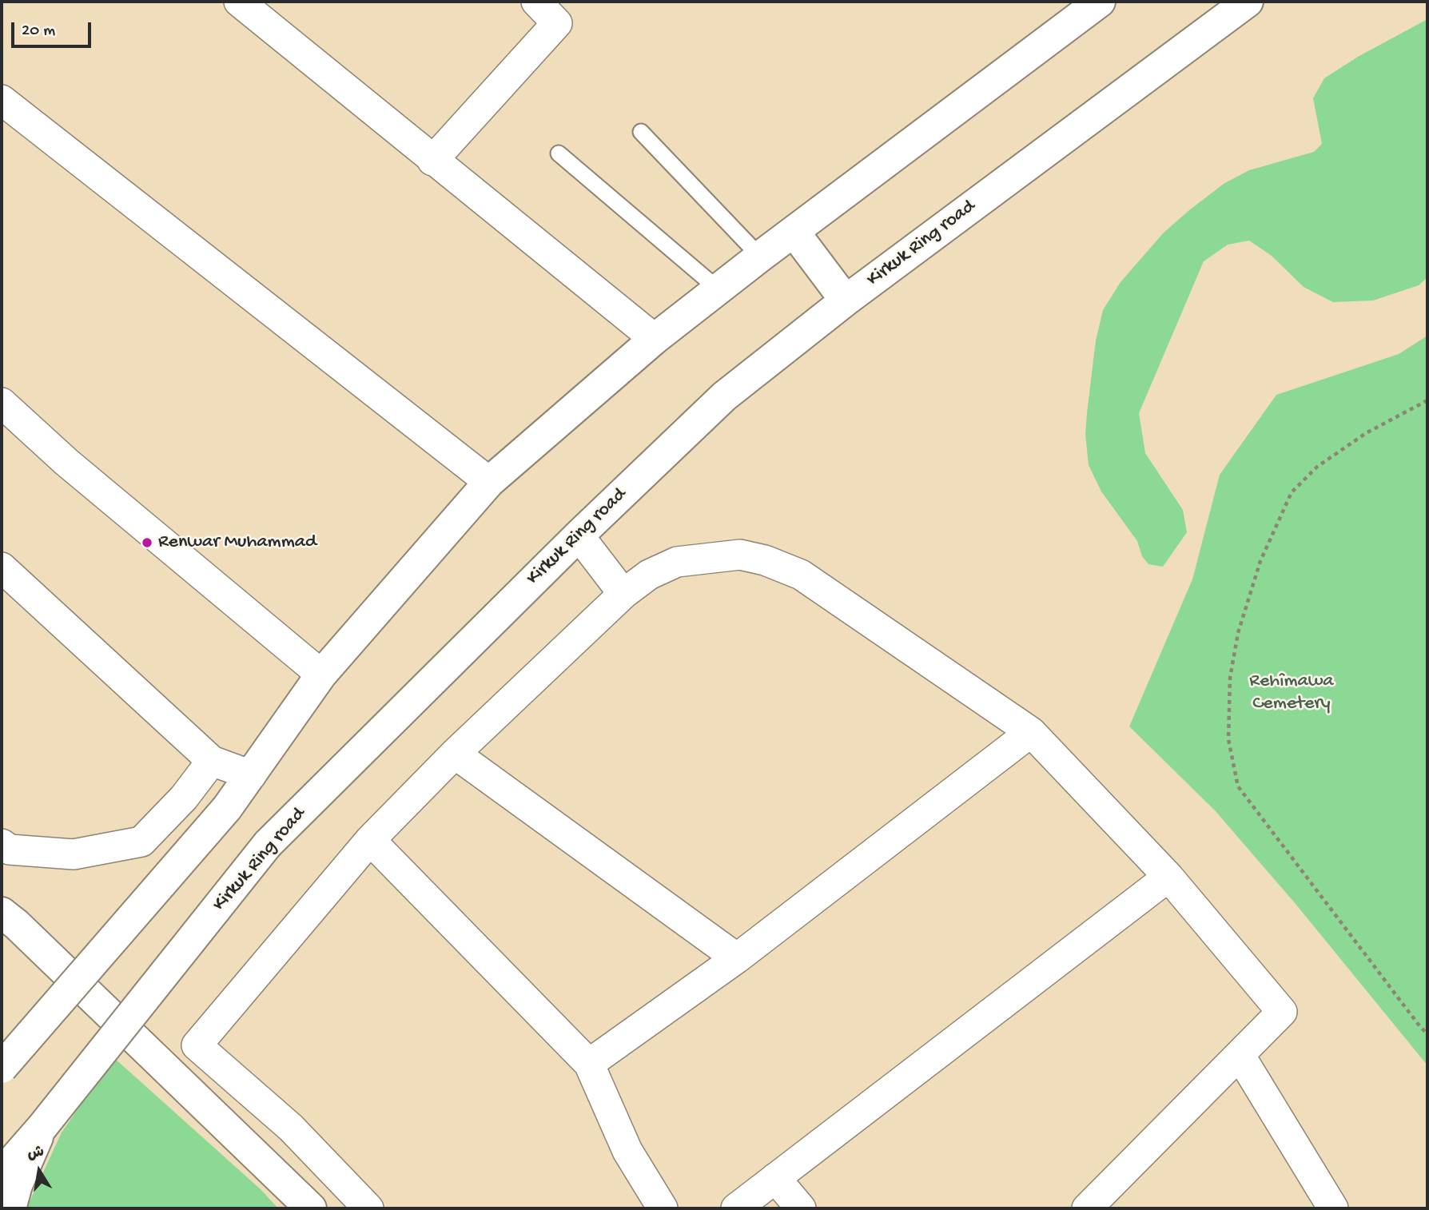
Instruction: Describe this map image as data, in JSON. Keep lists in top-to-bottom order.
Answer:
{
  "streets": {
    "main road": ["Kirkuk Ring road"]
  },
  "parks": ["Rehîmawa Cemetery"],
  "places": ["Renwar Muhammad"],
  "scale_bar": "20 m",
  "north": "top"
}
